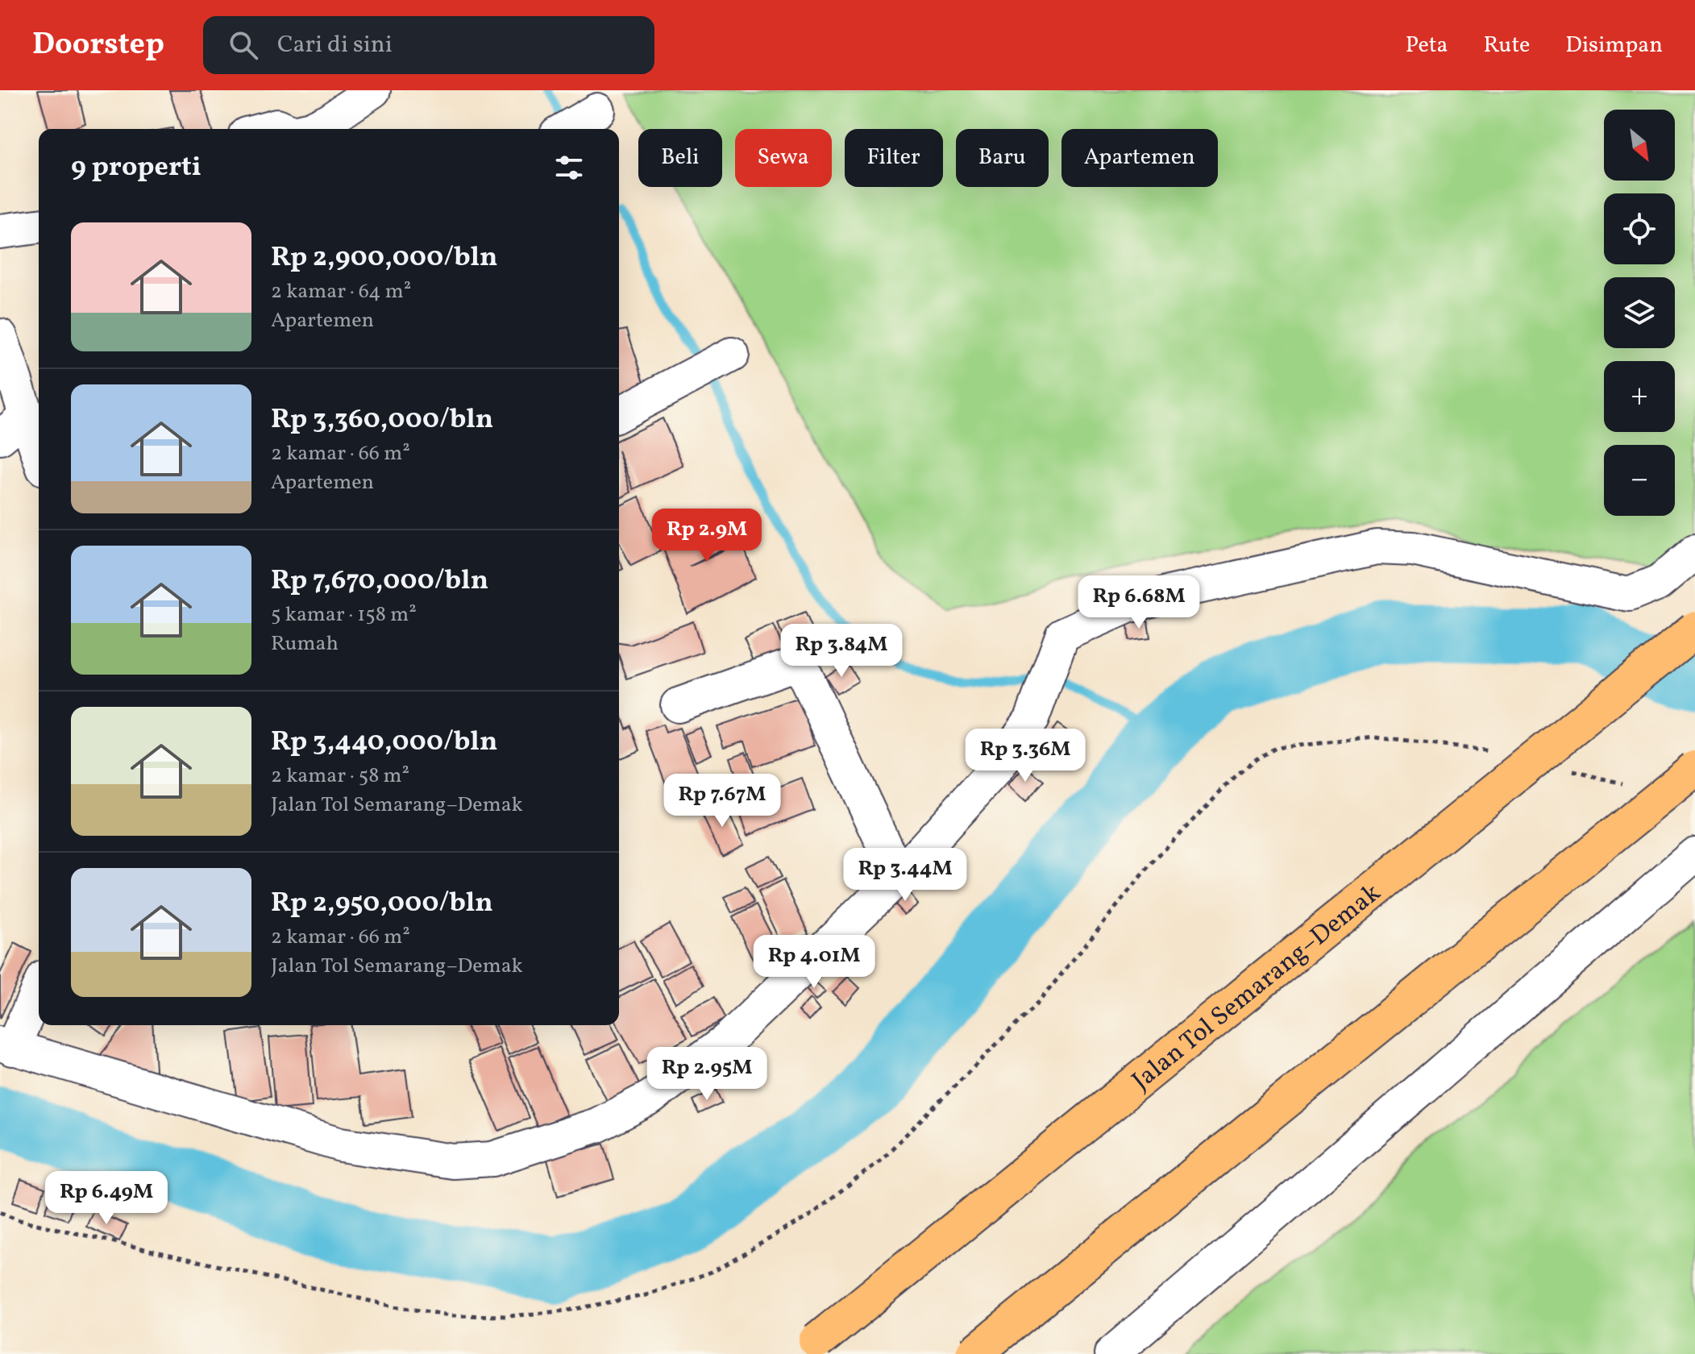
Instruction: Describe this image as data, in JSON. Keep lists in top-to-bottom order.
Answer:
{
  "streets": {
    "highway": ["Jalan Tol Semarang–Demak"]
  },
  "north": "bottom right",
  "page": {
    "header": "Doorstep",
    "search": "Cari di sini",
    "nav": ["Peta", "Rute", "Disimpan"],
    "map_buttons": ["+", "−"],
    "chip": [
      "Beli",
      "Sewa",
      "Filter",
      "Baru",
      "Apartemen"
    ],
    "heading": "9 properti",
    "list": [
      {
        "name": "Rp 2,900,000/bln",
        "note": "2 kamar · 64 m² · Apartemen"
      },
      {
        "name": "Rp 3,360,000/bln",
        "note": "2 kamar · 66 m² · Apartemen"
      },
      {
        "name": "Rp 7,670,000/bln",
        "note": "5 kamar · 158 m² · Rumah"
      },
      {
        "name": "Rp 3,440,000/bln",
        "note": "2 kamar · 58 m² · Jalan Tol Semarang–Demak"
      },
      {
        "name": "Rp 2,950,000/bln",
        "note": "2 kamar · 66 m² · Jalan Tol Semarang–Demak"
      }
    ],
    "price": [
      "Rp 2.9M",
      "Rp 6.68M",
      "Rp 3.84M",
      "Rp 3.36M",
      "Rp 7.67M",
      "Rp 3.44M",
      "Rp 4.01M",
      "Rp 2.95M",
      "Rp 6.49M"
    ]
  }
}
